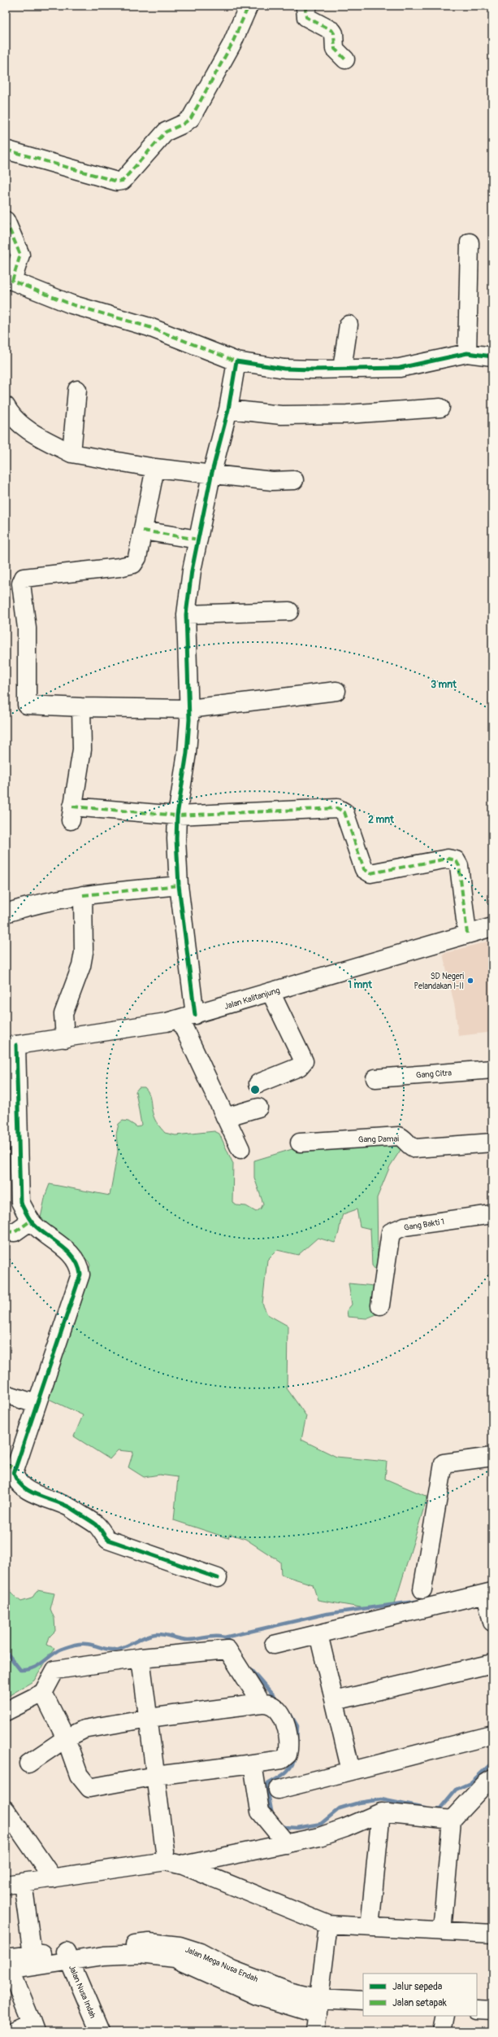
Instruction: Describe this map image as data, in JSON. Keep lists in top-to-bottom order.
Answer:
{
  "streets": {
    "street": [
      "Jalan Kalitanjung",
      "Gang Citra",
      "Gang Damai",
      "Gang Bakti 1",
      "Jalan Mega Nusa Endah",
      "Jalan Nusa Indah"
    ]
  },
  "crossings": [
    ["Jalan Mega Nusa Endah", "Jalan Nusa Indah"]
  ],
  "places": ["SD Negeri Pelandakan I-II"],
  "legend": ["Jalur sepeda", "Jalan setapak"],
  "rings": ["3 mnt", "2 mnt", "1 mnt"]
}
